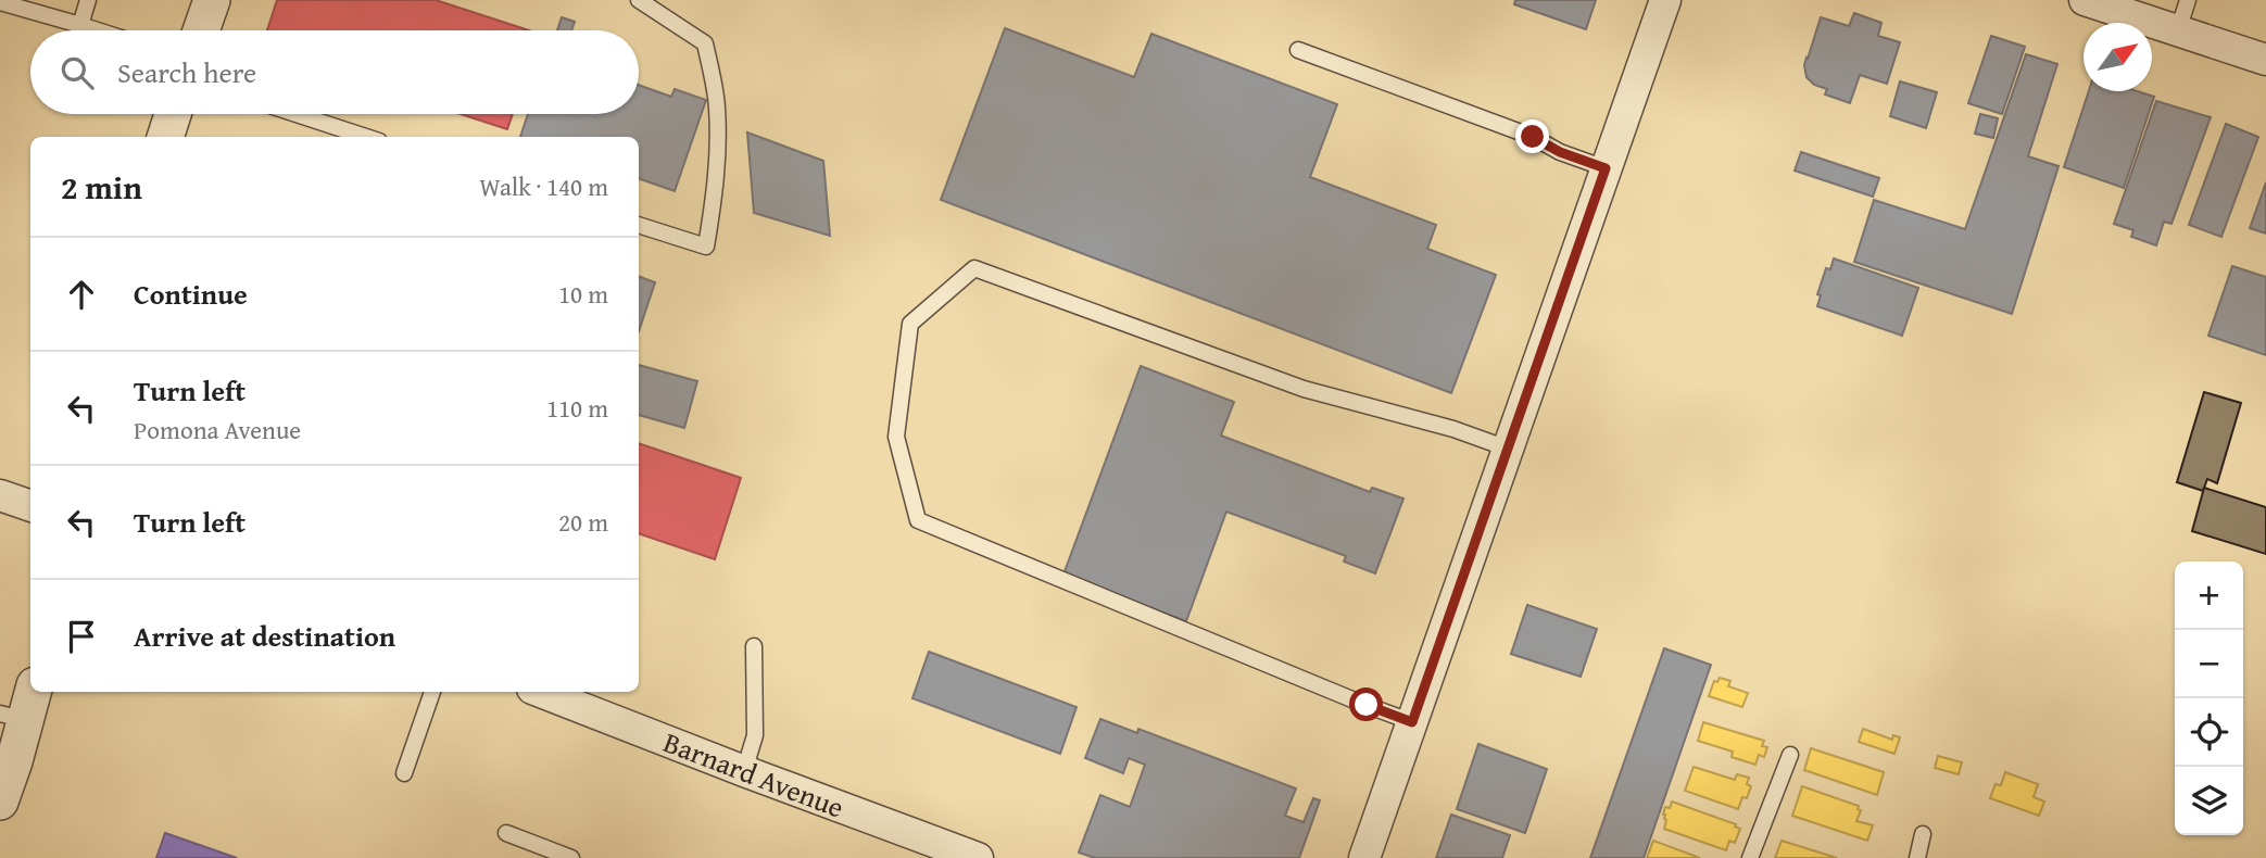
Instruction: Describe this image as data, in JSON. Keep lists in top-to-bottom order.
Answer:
{
  "streets": {
    "street": ["Barnard Avenue"]
  },
  "north": "top right",
  "page": {
    "search": "Search here",
    "heading": ["2 min", "Walk · 140 m"],
    "list": [
      ["Continue", "10 m"],
      ["Turn left", "Pomona Avenue", "110 m"],
      ["Turn left", "20 m"],
      "Arrive at destination"
    ],
    "map_buttons": ["+", "−"]
  }
}
